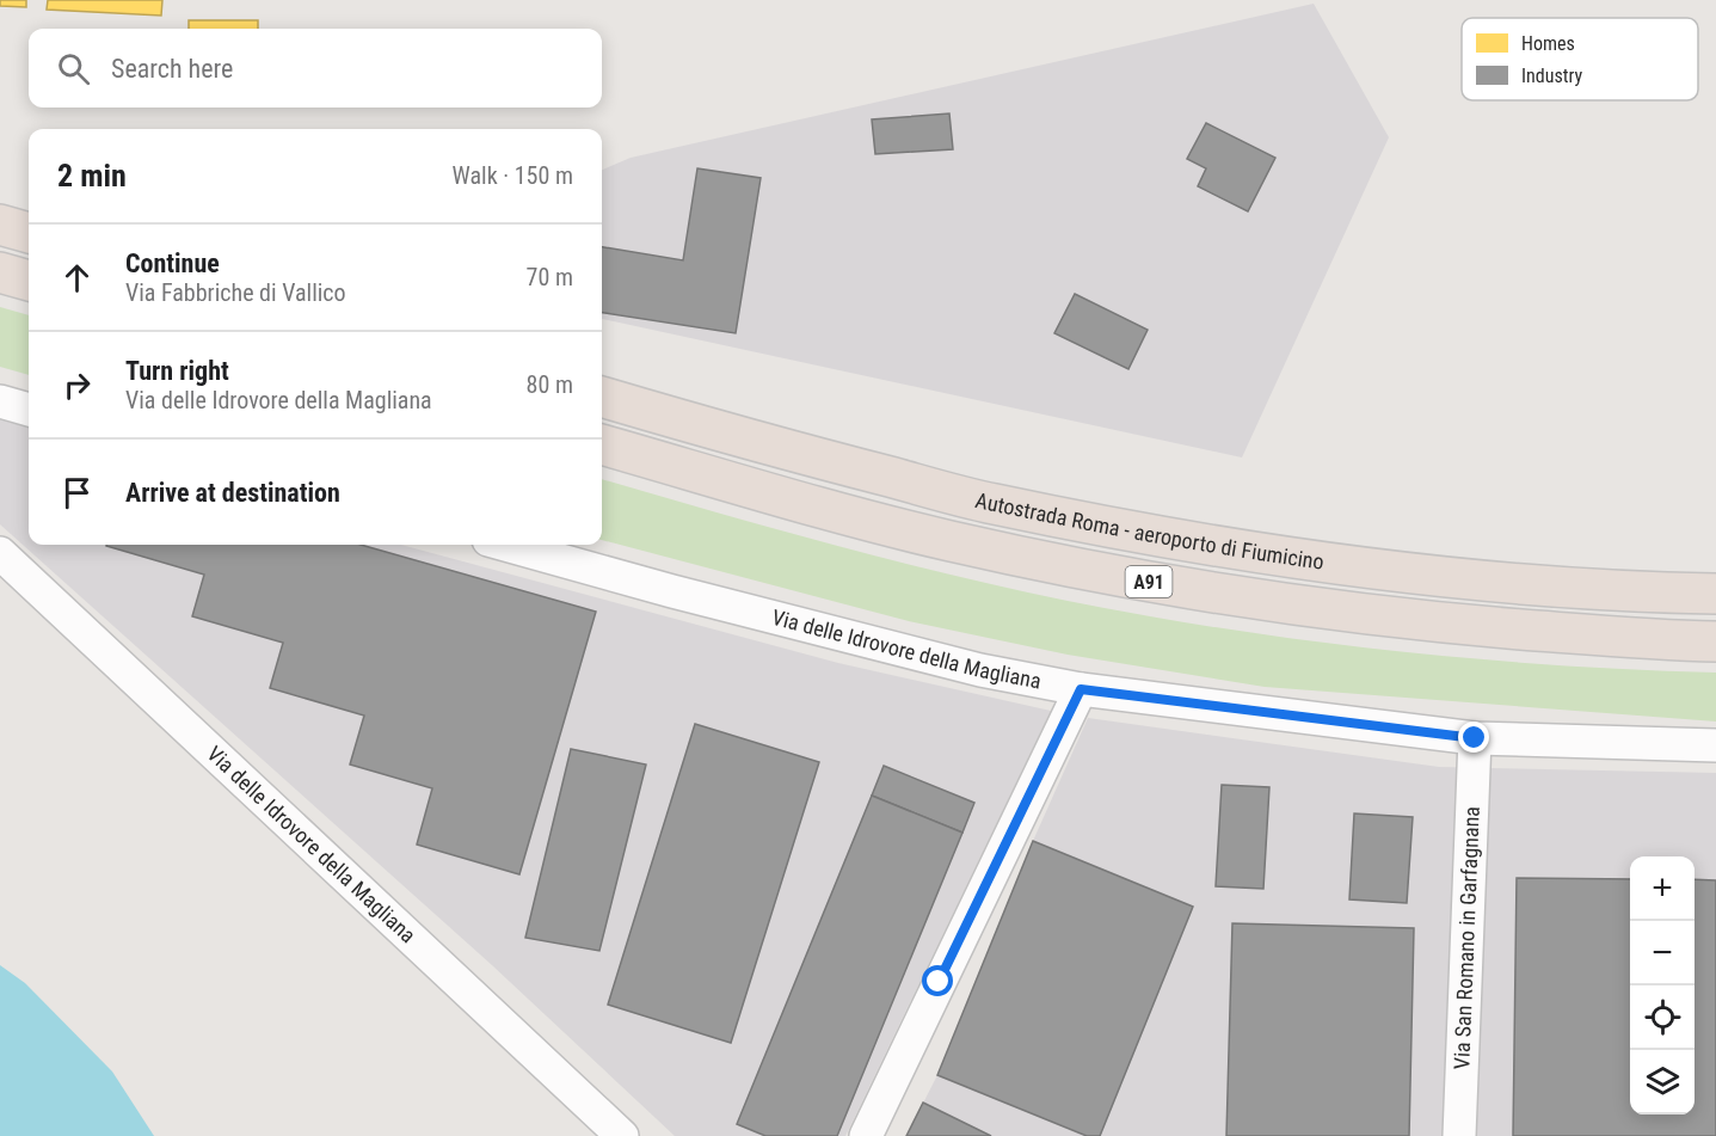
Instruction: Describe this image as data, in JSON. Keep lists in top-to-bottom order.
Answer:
{
  "streets": {
    "highway": ["Autostrada Roma - aeroporto di Fiumicino", "A91"],
    "street": ["Via delle Idrovore della Magliana", "Via San Romano in Garfagnana"]
  },
  "crossings": [
    ["Via delle Idrovore della Magliana", "Via San Romano in Garfagnana"]
  ],
  "legend": ["Homes", "Industry"],
  "page": {
    "search": "Search here",
    "heading": ["2 min", "Walk · 150 m"],
    "list": [
      ["Continue", "Via Fabbriche di Vallico", "70 m"],
      ["Turn right", "Via delle Idrovore della Magliana", "80 m"],
      "Arrive at destination"
    ],
    "map_buttons": ["+", "−"]
  }
}
